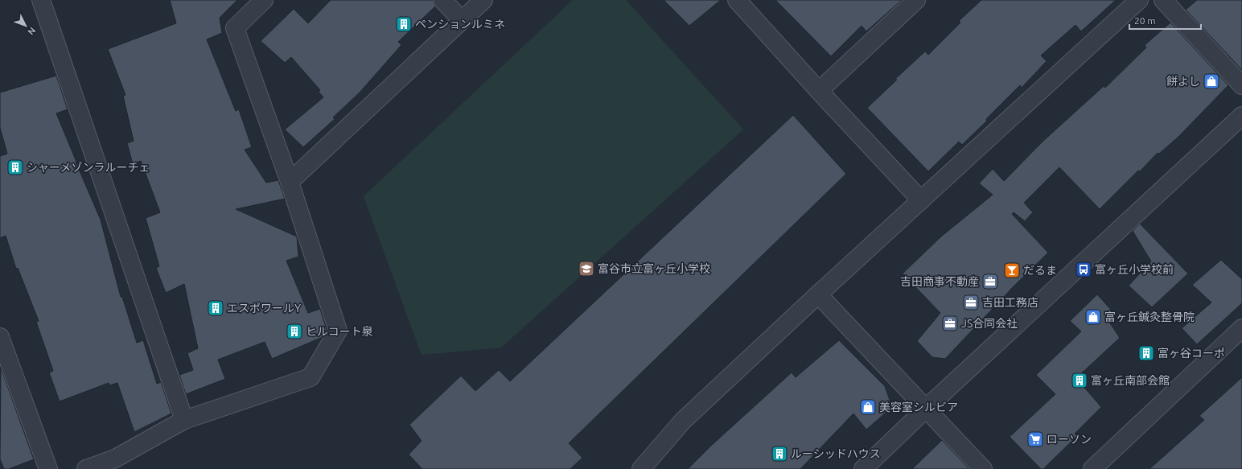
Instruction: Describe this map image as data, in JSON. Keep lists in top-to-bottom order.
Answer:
{
  "places": {
    "building": [
      "ペンションルミネ",
      "シャーメゾンラルーチェ",
      "エスポワールY",
      "ヒルコート泉",
      "富ヶ谷コーポ",
      "富ヶ丘南部会館",
      "ルーシッドハウス"
    ],
    "shop": ["餅よし", "富ヶ丘鍼灸整骨院", "美容室シルビア"],
    "school or university": ["富谷市立富ヶ丘小学校"],
    "bus stop": ["富ヶ丘小学校前"],
    "bar": ["だるま"],
    "office": ["吉田商事不動産", "吉田工務店", "JS合同会社"],
    "supermarket": ["ローソン"]
  },
  "scale_bar": "20 m",
  "north": "bottom right"
}
